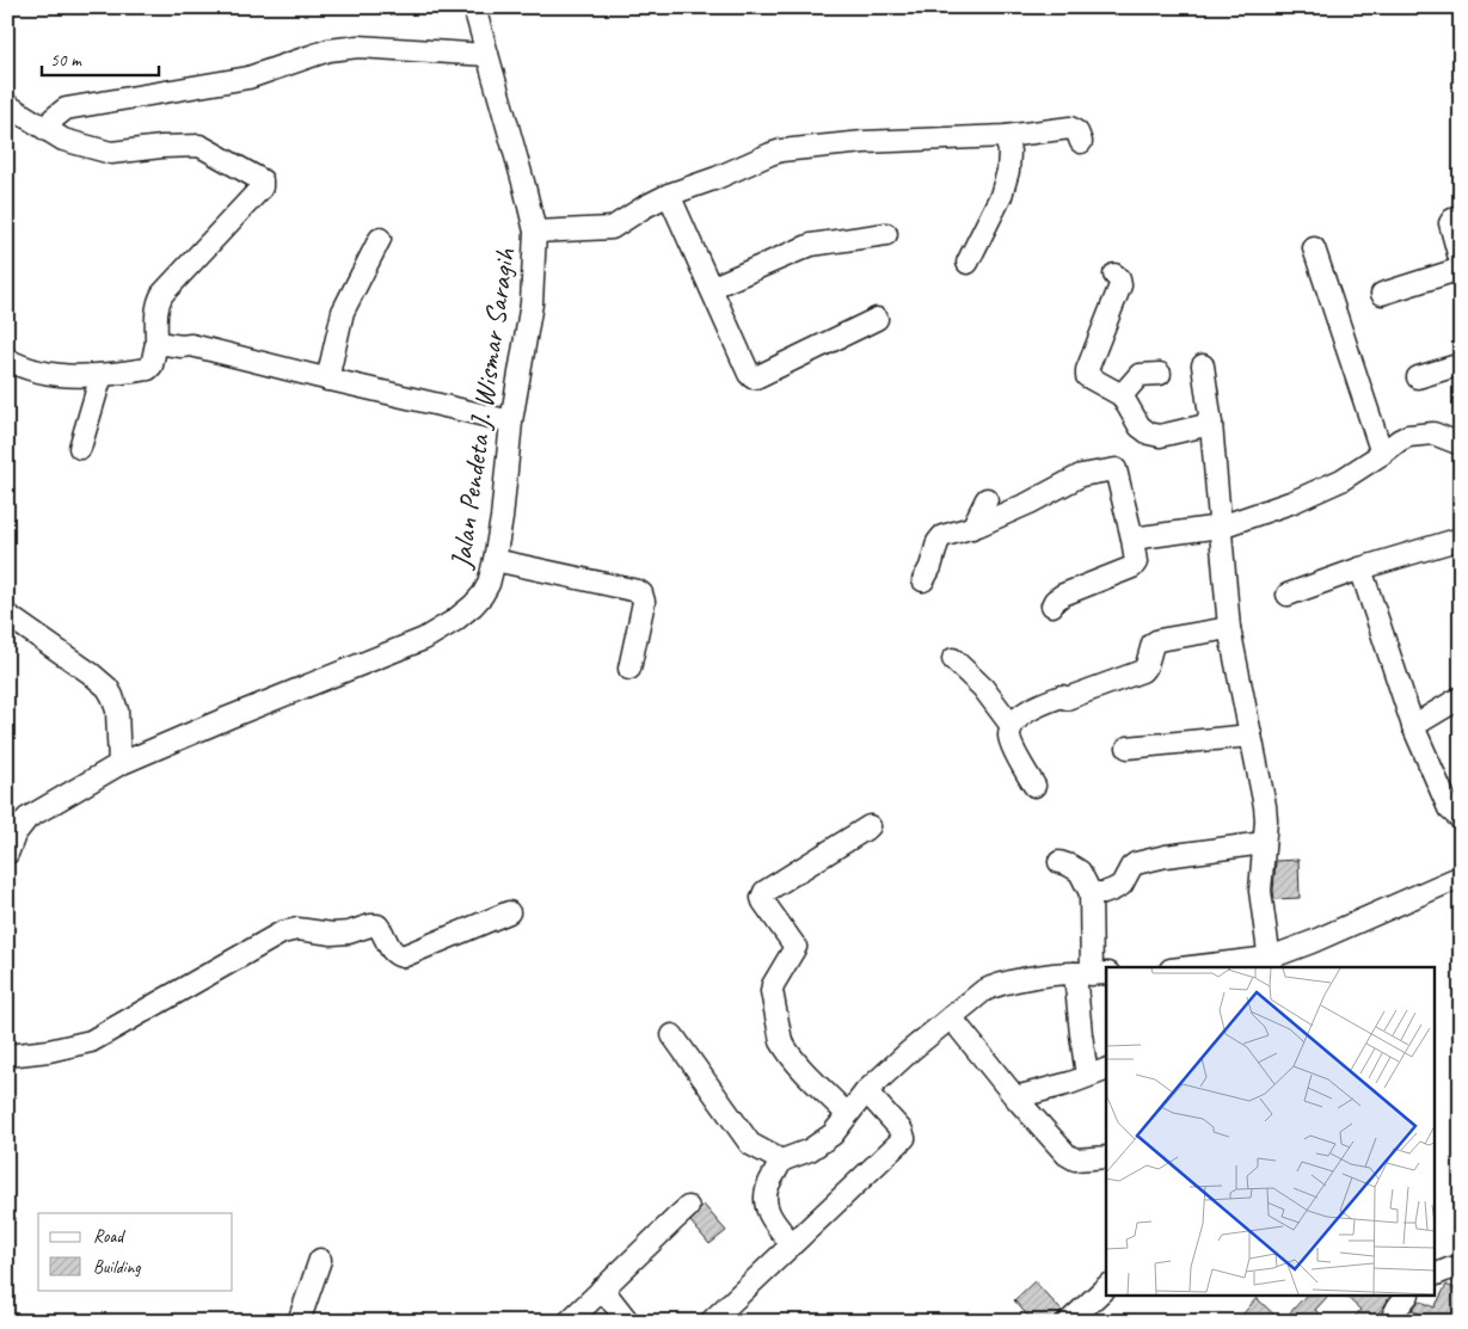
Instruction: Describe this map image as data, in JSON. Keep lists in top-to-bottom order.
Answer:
{
  "streets": {
    "street": ["Jalan Pendeta J. Wismar Saragih"]
  },
  "legend": ["Road", "Building"],
  "scale_bar": "50 m"
}
